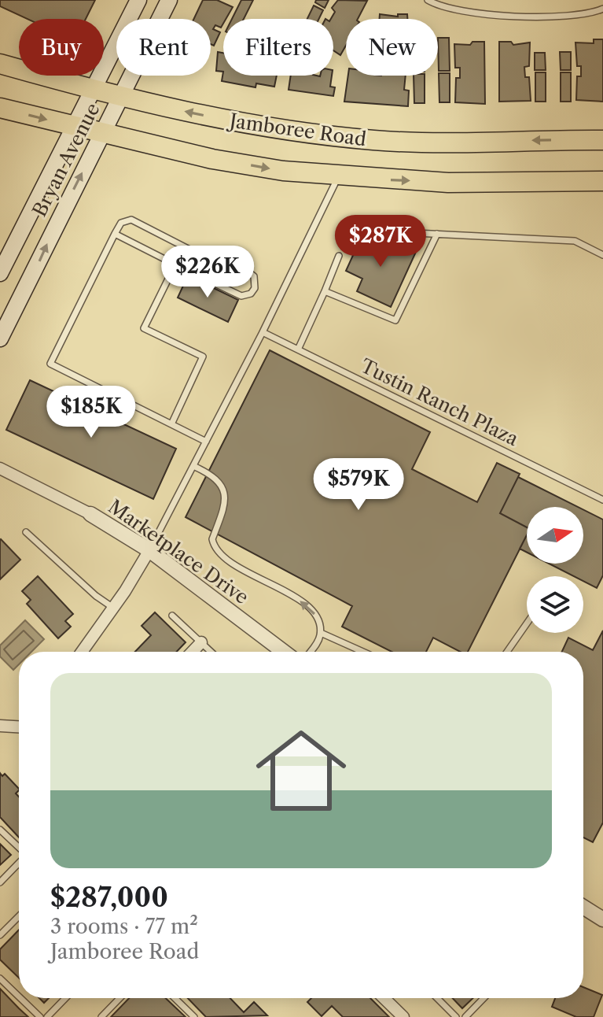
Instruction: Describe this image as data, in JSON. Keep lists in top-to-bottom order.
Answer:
{
  "streets": {
    "main road": ["Jamboree Road", "Bryan Avenue"],
    "street": ["Marketplace Drive"],
    "lane": ["Tustin Ranch Plaza"]
  },
  "crossings": [
    ["Jamboree Road", "Bryan Avenue"]
  ],
  "north": "right",
  "page": {
    "chip": [
      "Buy",
      "Rent",
      "Filters",
      "New"
    ],
    "price": [
      "$287K",
      "$226K",
      "$185K",
      "$579K"
    ],
    "list": [
      {
        "name": "$287,000",
        "note": "3 rooms · 77 m² · Jamboree Road"
      }
    ]
  }
}
